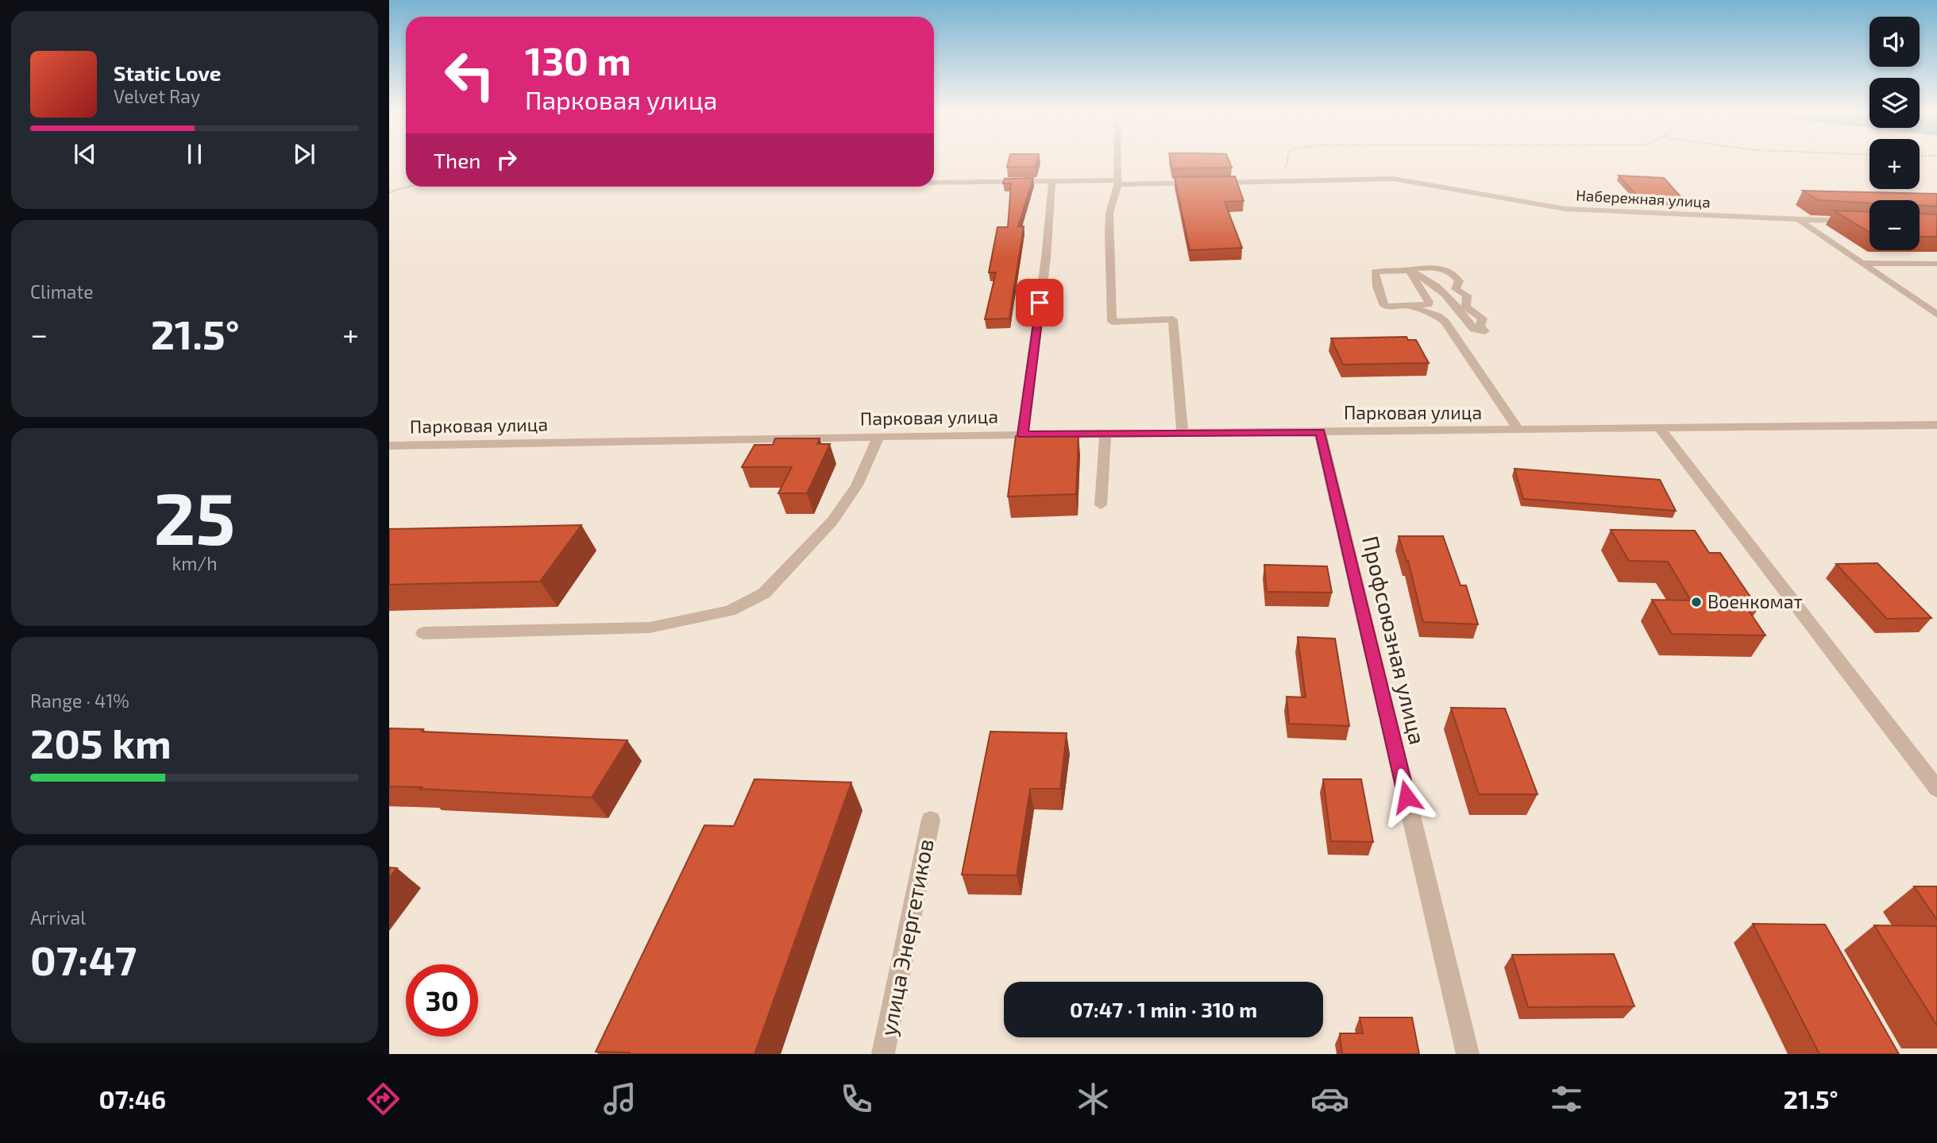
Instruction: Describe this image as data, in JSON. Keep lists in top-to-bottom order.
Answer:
{
  "streets": {
    "street": [
      "Набережная улица",
      "Парковая улица",
      "Профсоюзная улица",
      "улица Энергетиков"
    ]
  },
  "crossings": [
    ["Парковая улица", "Профсоюзная улица"]
  ],
  "places": ["Военкомат"],
  "page": {
    "map_buttons": ["+", "−"],
    "turn": ["130 m", "Парковая улица"],
    "song": ["Static Love", "Velvet Ray"],
    "then": "Then",
    "tile": [
      "Climate",
      ["25", "km/h"],
      ["Range · 41%", "205 km"],
      ["Arrival", "07:47"]
    ],
    "heat": ["−", "21.5°", "+"],
    "limit": "30",
    "trip": "07:47 · 1 min · 310 m",
    "tabs": ["07:46", "21.5°"]
  }
}
